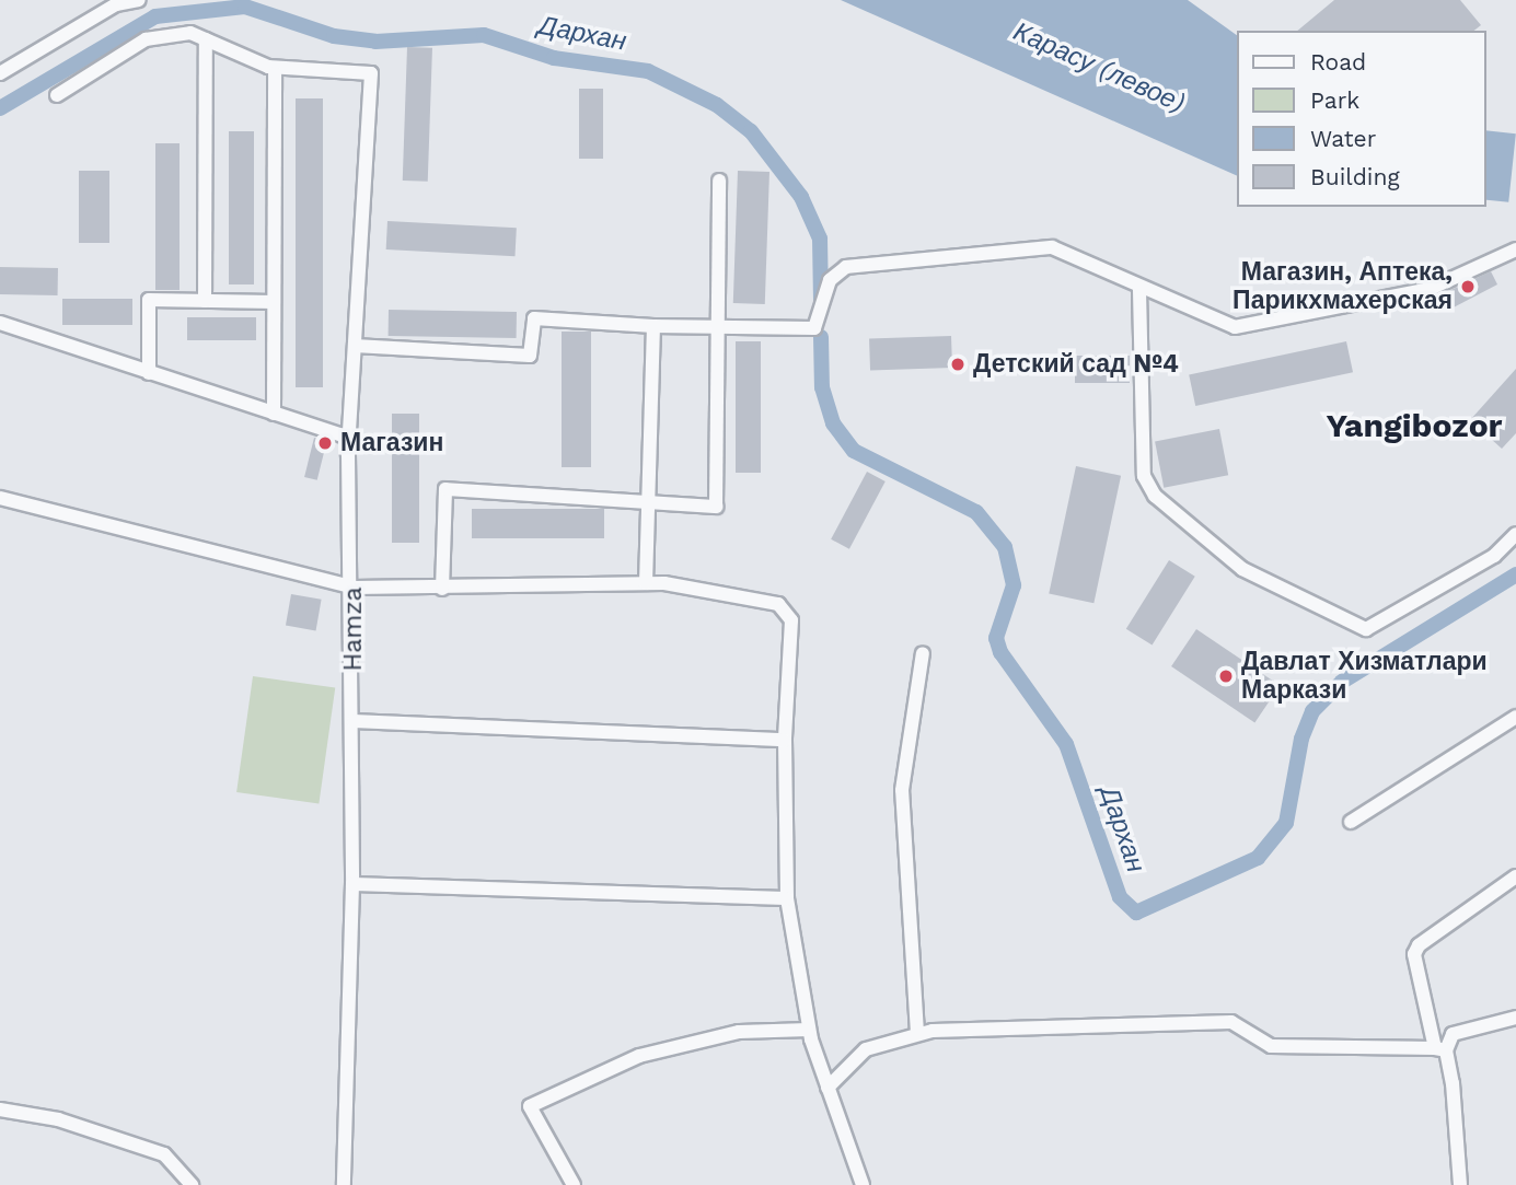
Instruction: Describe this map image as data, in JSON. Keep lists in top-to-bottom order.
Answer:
{
  "streets": {
    "street": ["Hamza"]
  },
  "districts": ["Yangibozor"],
  "water": ["Дархан", "Карасу (левое)"],
  "places": [
    "Магазин, Аптека, Парикхмахерская",
    "Детский сад №4",
    "Магазин",
    "Давлат Хизматлари Маркази"
  ],
  "legend": [
    "Road",
    "Park",
    "Water",
    "Building"
  ]
}
